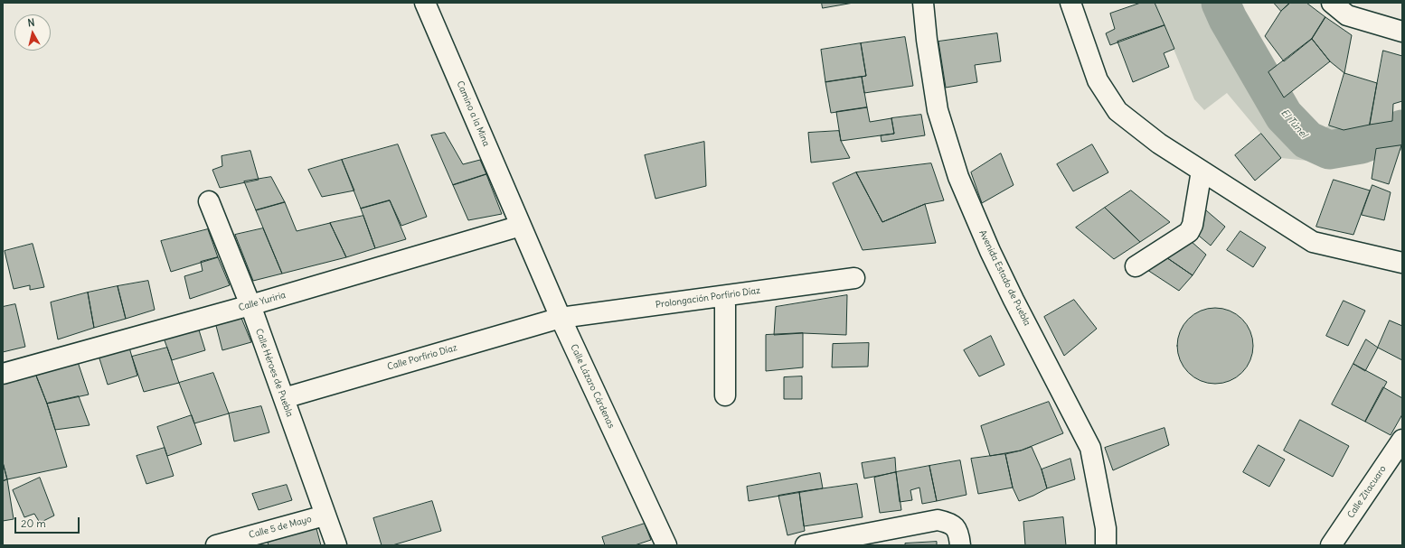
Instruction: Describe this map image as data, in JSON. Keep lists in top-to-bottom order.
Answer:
{
  "streets": {
    "street": [
      "Camino a la Mina",
      "Avenida Estado de Puebla",
      "Prolongación Porfirio Díaz",
      "Calle Yuriria",
      "Calle Porfirio Díaz",
      "Calle Héroes de Puebla",
      "Calle Lázaro Cárdenas",
      "Calle Zitacuaro",
      "Calle 5 de Mayo"
    ]
  },
  "crossings": [
    ["Camino a la Mina", "Calle Yuriria"],
    ["Camino a la Mina", "Calle Lázaro Cárdenas"],
    ["Prolongación Porfirio Díaz", "Calle Porfirio Díaz"],
    ["Prolongación Porfirio Díaz", "Calle Lázaro Cárdenas"],
    ["Calle Yuriria", "Calle Héroes de Puebla"],
    ["Calle Yuriria", "Calle Lázaro Cárdenas"],
    ["Calle Porfirio Díaz", "Calle Héroes de Puebla"],
    ["Calle Porfirio Díaz", "Calle Lázaro Cárdenas"],
    ["Calle Héroes de Puebla", "Calle 5 de Mayo"]
  ],
  "water": ["El Túnel"],
  "scale_bar": "20 m",
  "north": "top"
}
